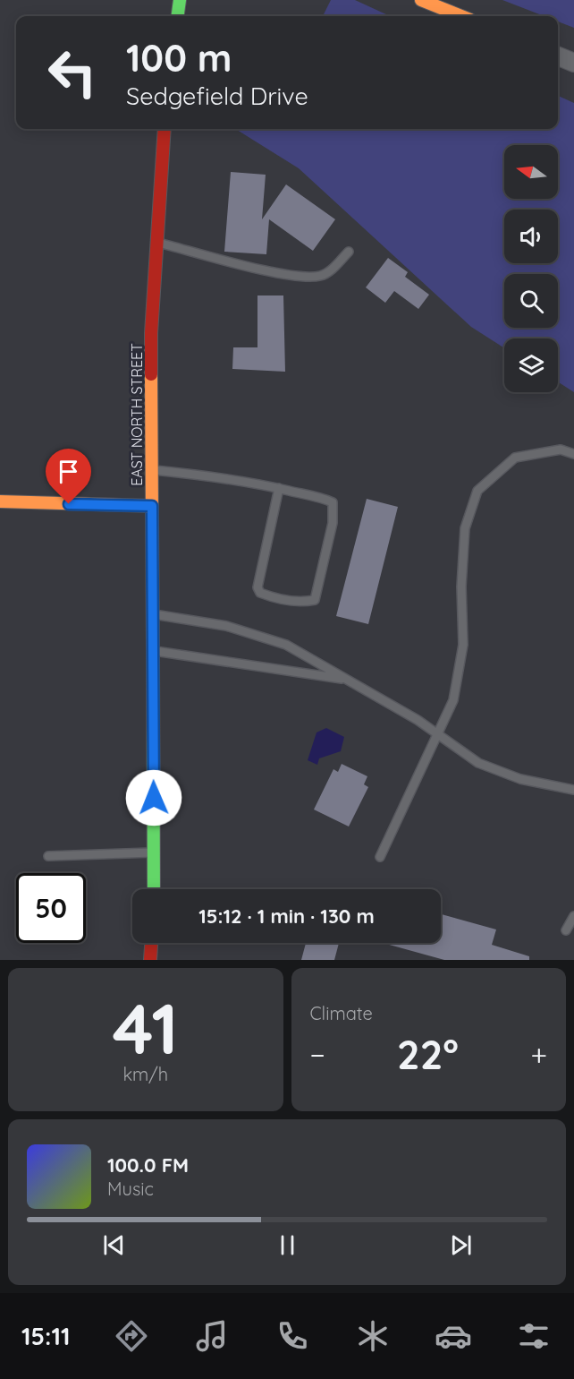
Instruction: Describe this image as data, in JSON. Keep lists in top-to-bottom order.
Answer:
{
  "streets": {
    "main road": ["EAST NORTH STREET"]
  },
  "north": "left",
  "page": {
    "turn": ["100 m", "Sedgefield Drive"],
    "limit": "50",
    "trip": "15:12 · 1 min · 130 m",
    "tile": [
      ["41", "km/h"],
      "Climate"
    ],
    "heat": ["−", "22°", "+"],
    "song": ["100.0 FM", "Music"],
    "tabs": "15:11"
  }
}
